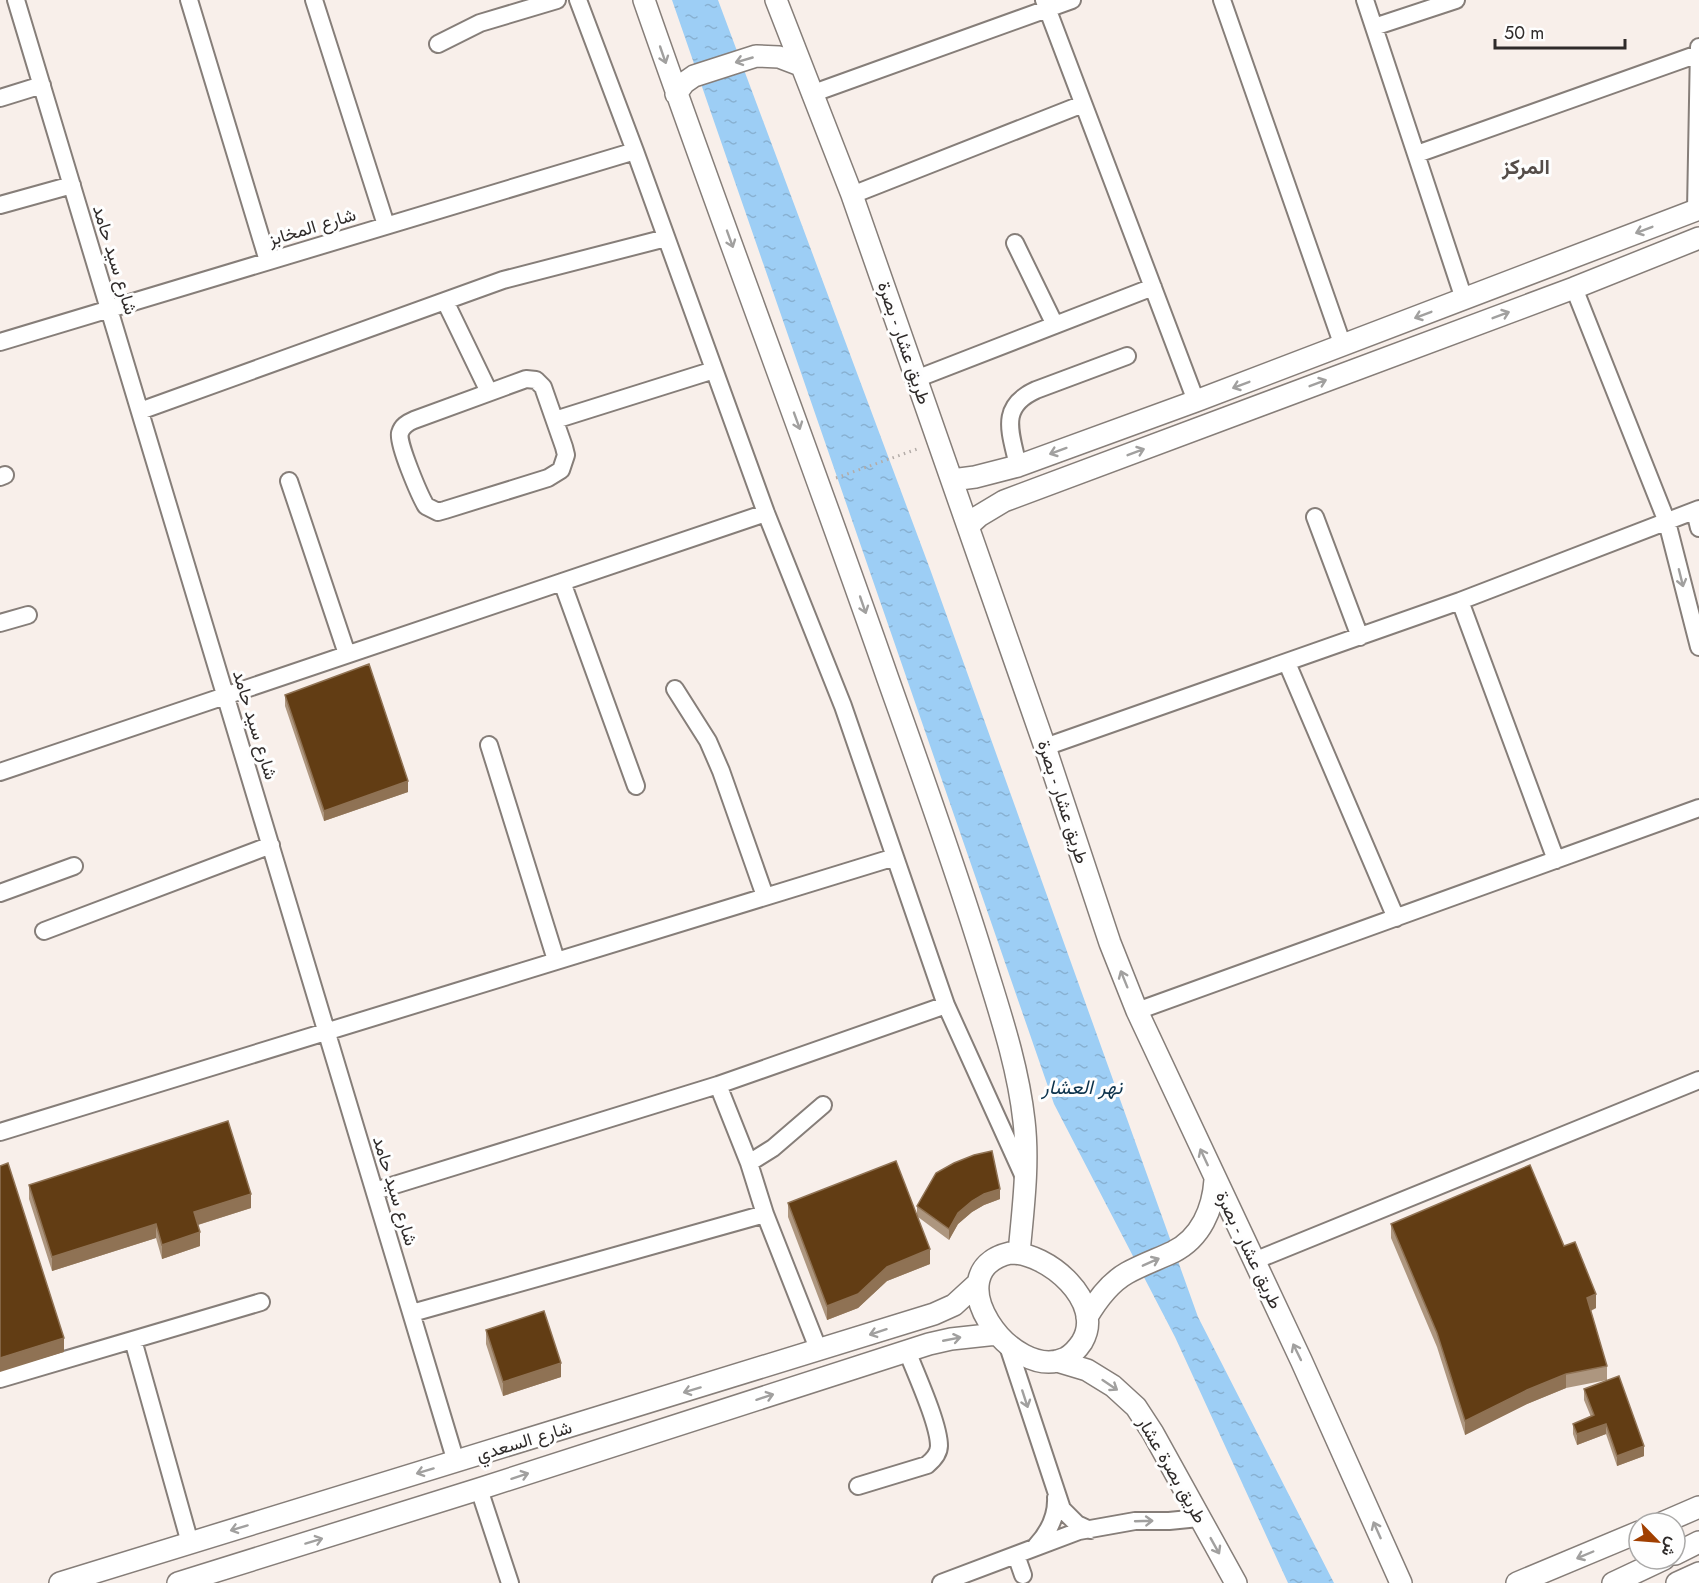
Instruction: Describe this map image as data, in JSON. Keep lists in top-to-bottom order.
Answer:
{
  "streets": {
    "main road": ["طريق عشار - بصرة", "شارع السعدي", "طريق بصرة عشار"],
    "street": ["شارع المخابز", "شارع سيد حامد"]
  },
  "crossings": [
    ["شارع المخابز", "شارع سيد حامد"],
    ["شارع سيد حامد", "شارع السعدي"],
    ["شارع السعدي", "طريق بصرة عشار"]
  ],
  "one_way": ["طريق بصرة عشار"],
  "districts": ["المركز"],
  "water": ["نهر العشار"],
  "scale_bar": "50 m",
  "north": "bottom right"
}
